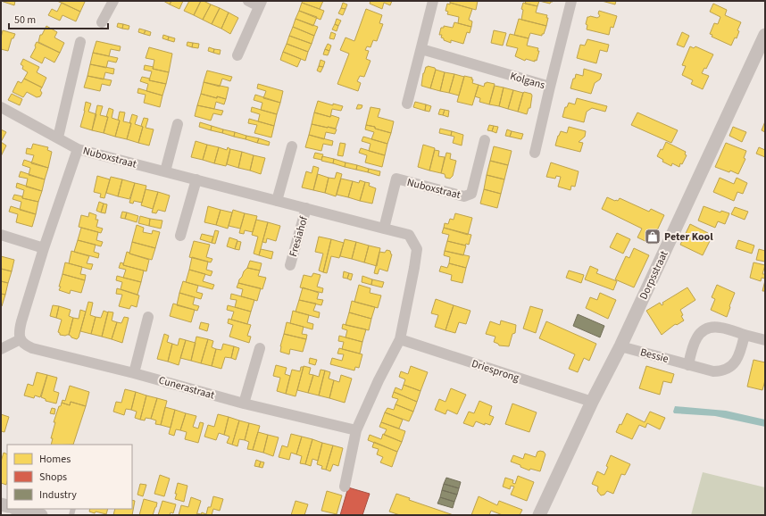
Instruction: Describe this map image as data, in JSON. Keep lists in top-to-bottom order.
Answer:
{
  "streets": {
    "street": [
      "Kolgans",
      "Nuboxstraat",
      "Fresiahof",
      "Dorpsstraat",
      "Bessie",
      "Driesprong",
      "Cunerastraat"
    ]
  },
  "crossings": [
    ["Nuboxstraat", "Fresiahof"],
    ["Dorpsstraat", "Bessie"],
    ["Dorpsstraat", "Driesprong"]
  ],
  "places": {
    "shop": ["Peter Kool"]
  },
  "legend": ["Homes", "Shops", "Industry"],
  "scale_bar": "50 m"
}
